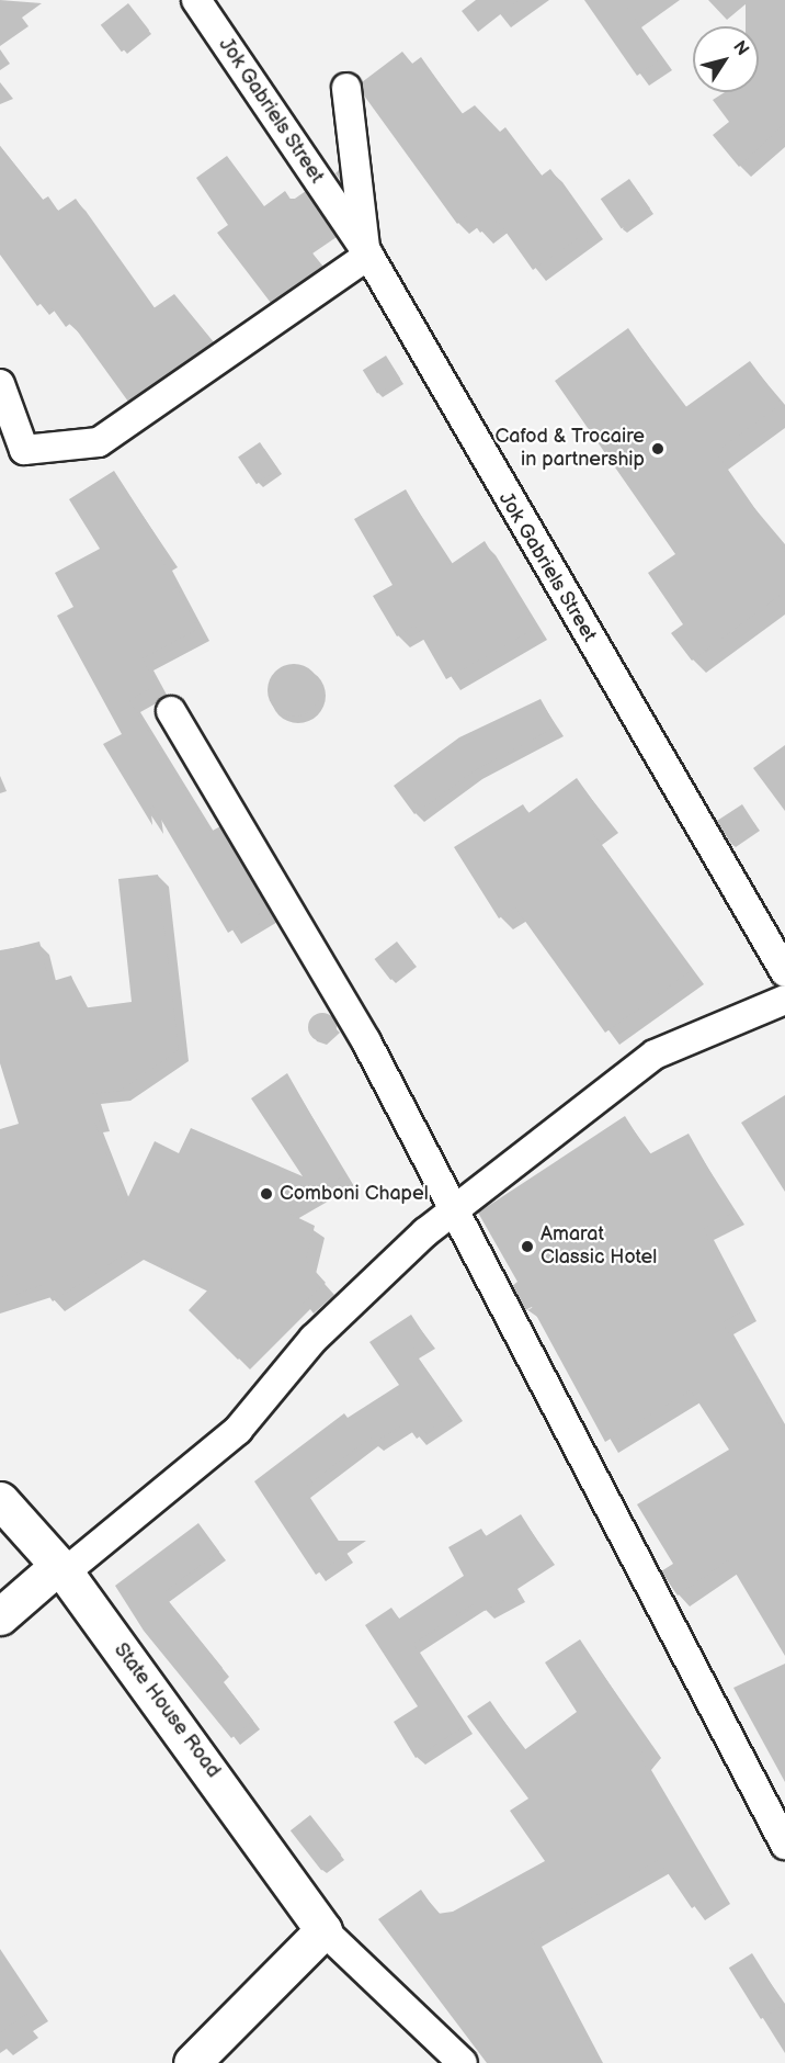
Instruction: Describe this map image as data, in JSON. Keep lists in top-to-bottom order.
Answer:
{
  "streets": {
    "main road": ["State House Road"],
    "street": ["Jok Gabriels Street"]
  },
  "places": ["Cafod & Trocaire in partnership", "Comboni Chapel", "Amarat Classic Hotel"],
  "north": "top right"
}
